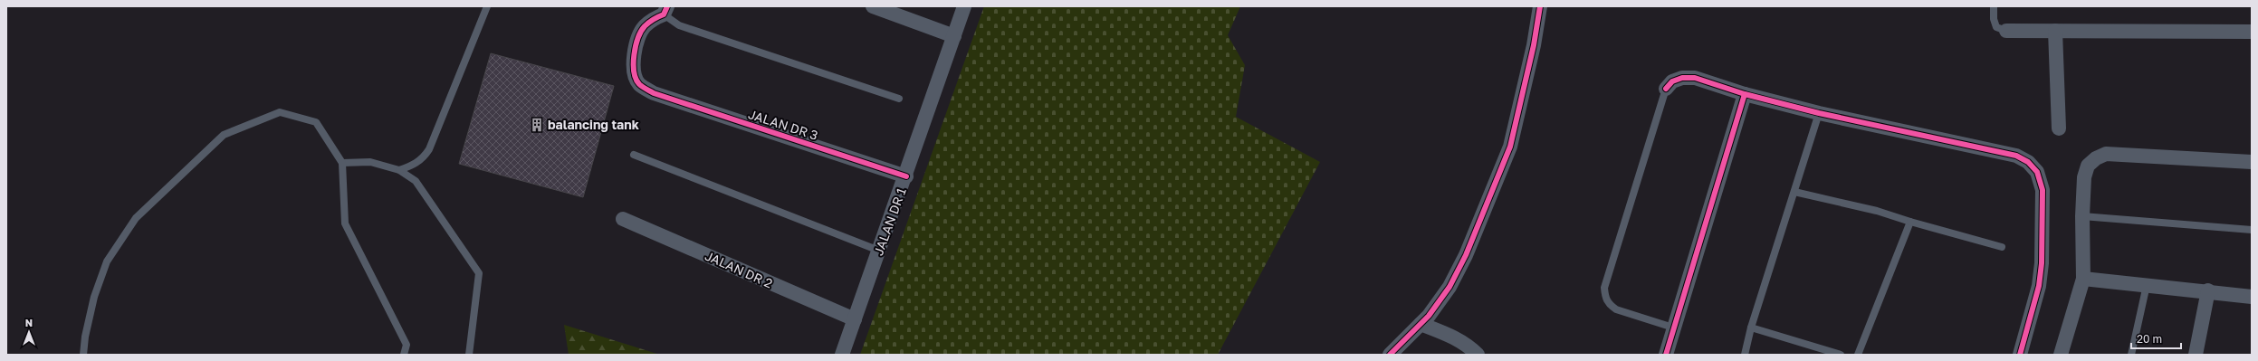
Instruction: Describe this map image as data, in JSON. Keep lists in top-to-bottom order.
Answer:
{
  "streets": {
    "street": ["JALAN DR 3", "JALAN DR 1", "JALAN DR 2"]
  },
  "crossings": [
    ["JALAN DR 3", "JALAN DR 1"],
    ["JALAN DR 1", "JALAN DR 2"]
  ],
  "places": {
    "building": ["balancing tank"]
  },
  "scale_bar": "20 m",
  "north": "top"
}
